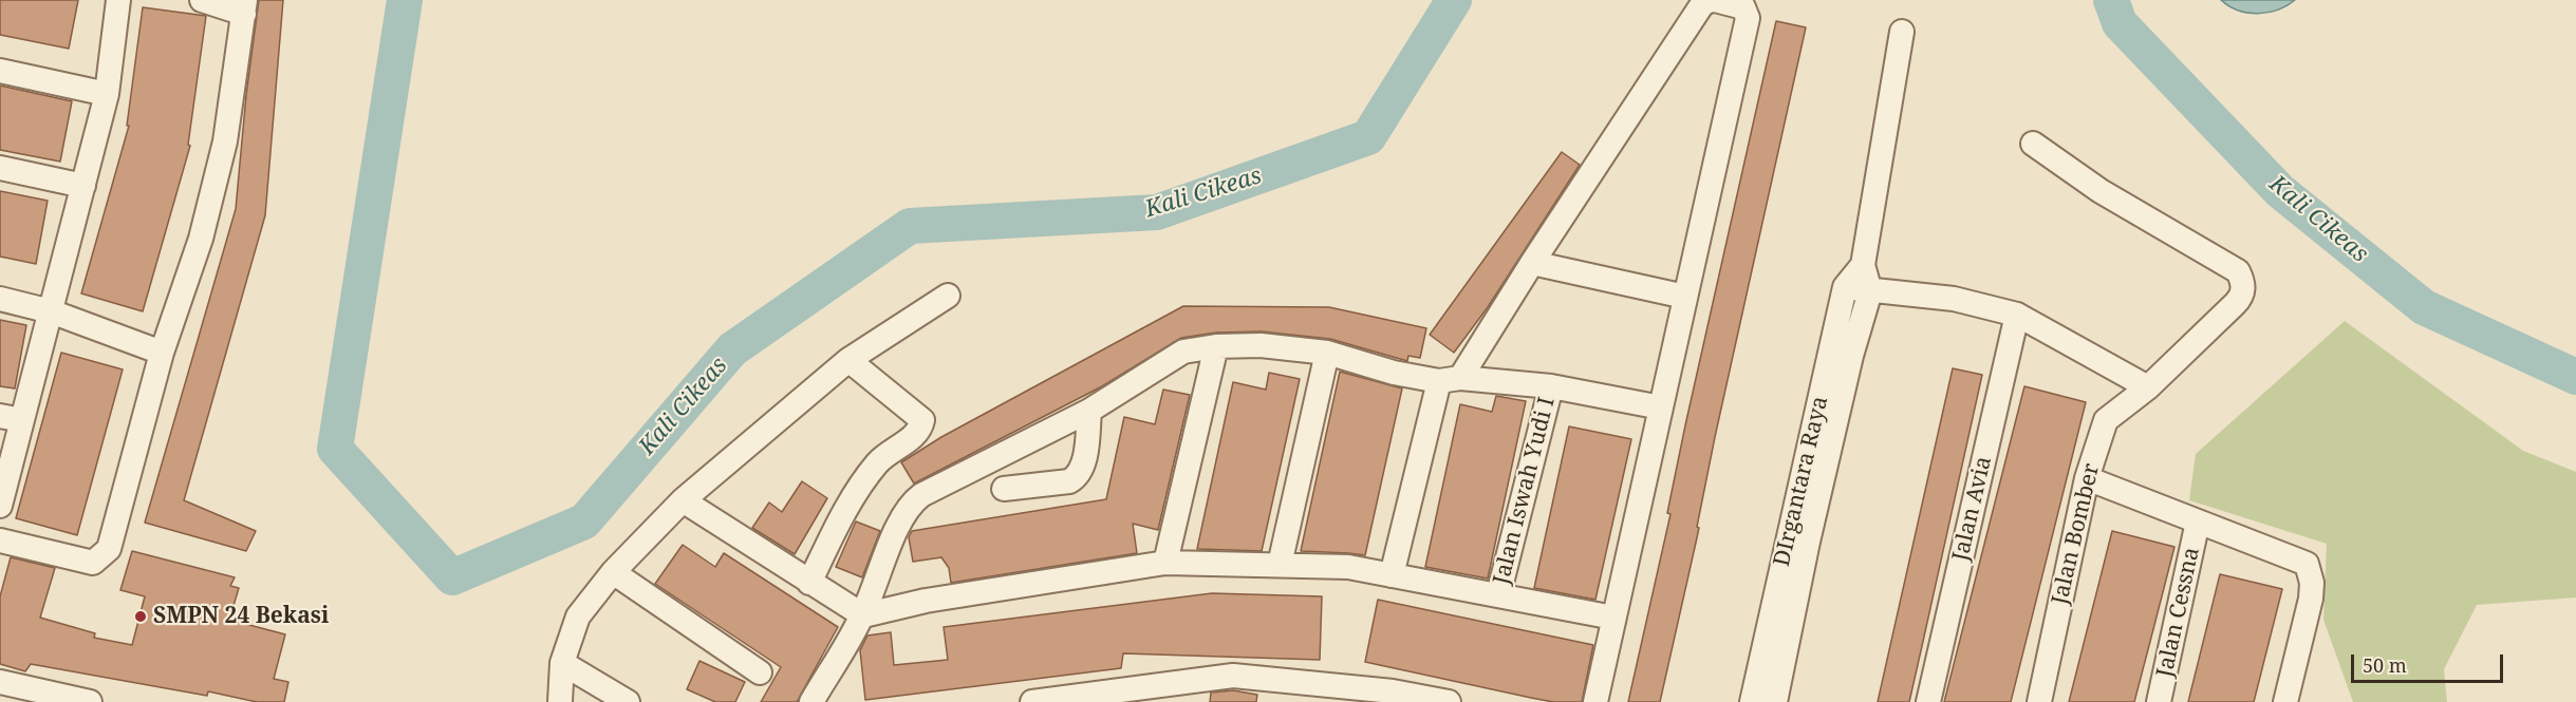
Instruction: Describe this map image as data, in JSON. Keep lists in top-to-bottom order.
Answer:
{
  "streets": {
    "street": [
      "DIrgantara Raya",
      "Jalan Iswah Yudi I",
      "Jalan Avia",
      "Jalan Bomber",
      "Jalan Cessna"
    ]
  },
  "water": ["Kali Cikeas"],
  "places": ["SMPN 24 Bekasi"],
  "scale_bar": "50 m"
}
